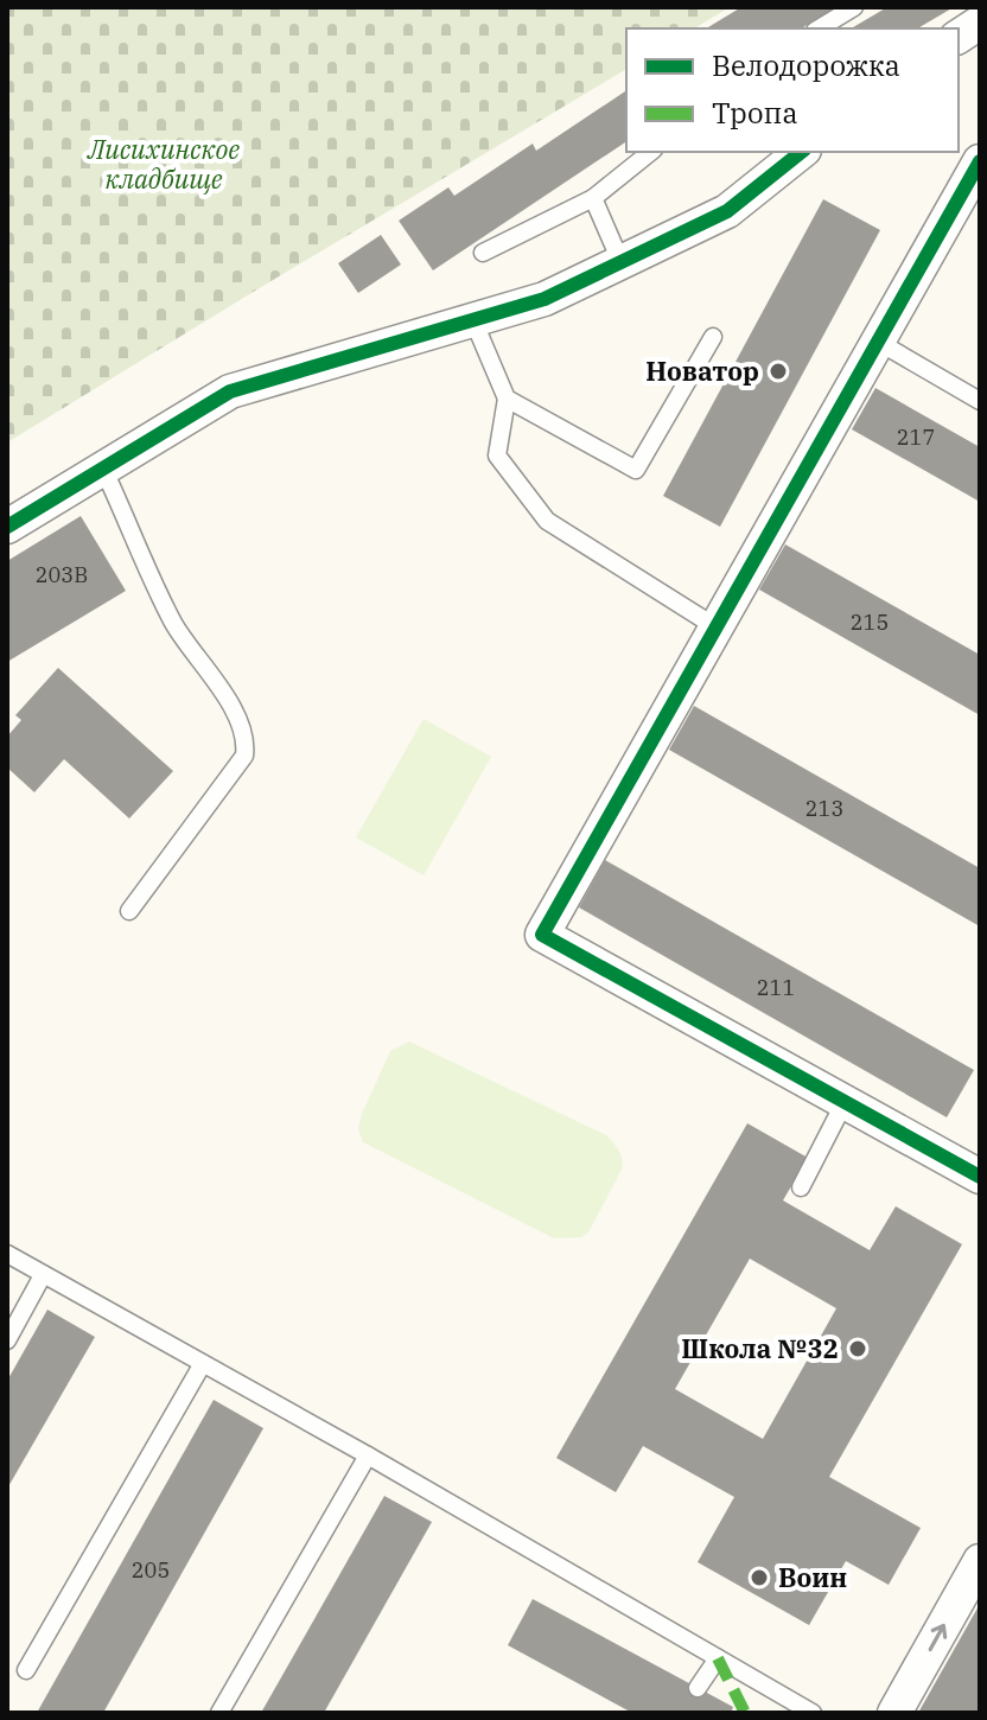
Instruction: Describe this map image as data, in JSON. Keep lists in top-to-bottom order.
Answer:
{
  "parks": ["Лисихинское кладбище"],
  "places": ["Новатор", "Школа №32", "Воин"],
  "house_numbers": [
    "217",
    "203В",
    "215",
    "213",
    "211",
    "205"
  ],
  "legend": ["Велодорожка", "Тропа"]
}
